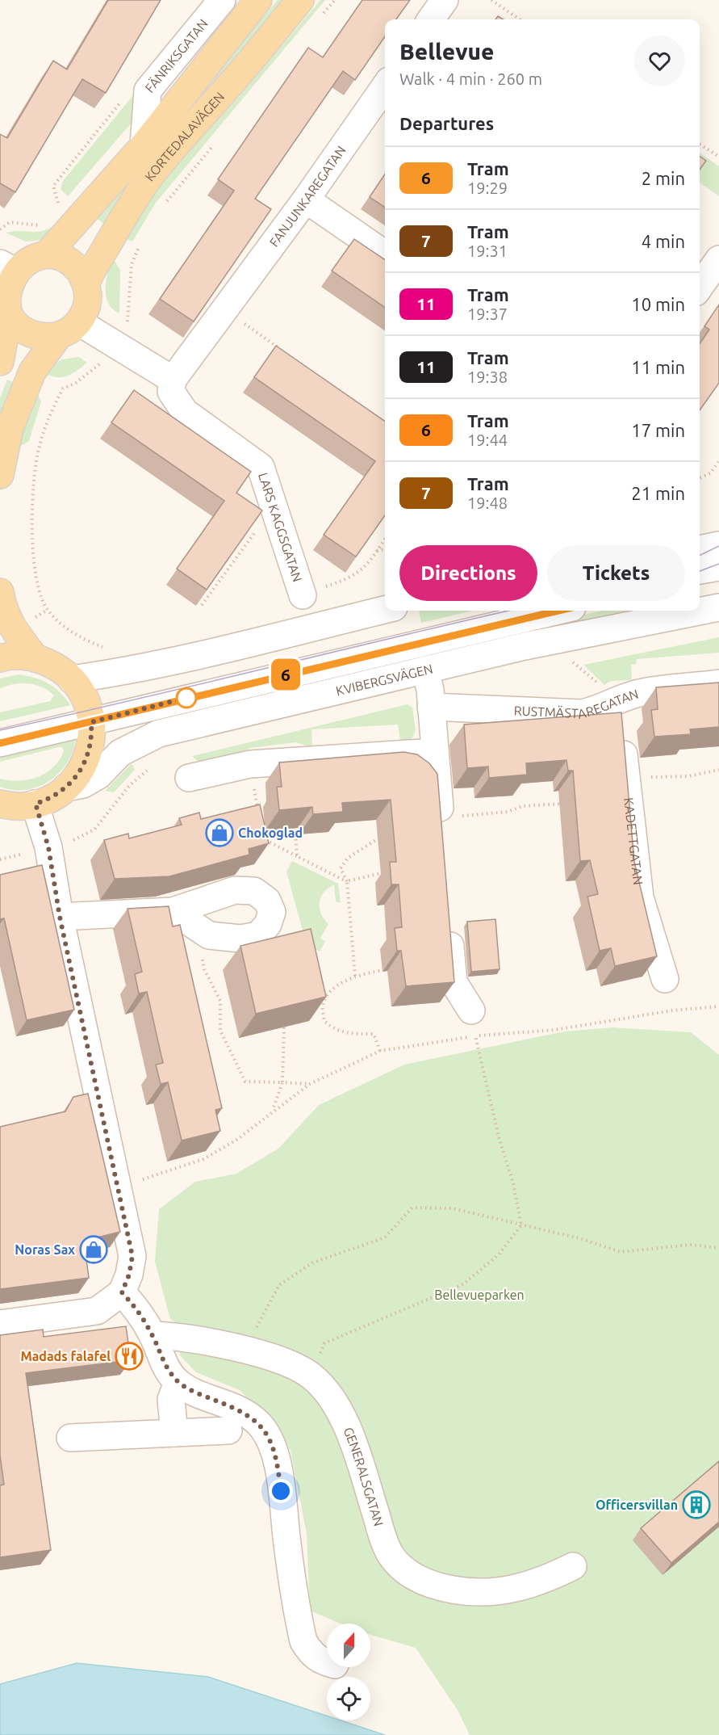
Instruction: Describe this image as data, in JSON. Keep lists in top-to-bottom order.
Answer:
{
  "streets": {
    "main road": ["KORTEDALAVÄGEN"],
    "street": [
      "FÄNRIKSGATAN",
      "FANJUNKAREGATAN",
      "LARS KAGGSGATAN",
      "KVIBERGSVÄGEN",
      "RUSTMÄSTAREGATAN",
      "KADETTGATAN",
      "GENERALSGATAN"
    ]
  },
  "crossings": [
    ["FÄNRIKSGATAN", "KORTEDALAVÄGEN"],
    ["FANJUNKAREGATAN", "LARS KAGGSGATAN"],
    ["RUSTMÄSTAREGATAN", "KADETTGATAN"]
  ],
  "parks": ["Bellevueparken"],
  "places": {
    "shop": ["Chokoglad", "Noras Sax"],
    "restaurant": ["Madads falafel"],
    "building": ["Officersvillan"]
  },
  "lines": ["tram line 6"],
  "north": "top",
  "page": {
    "on_map": "6",
    "heading": [
      ["Bellevue", "Walk · 4 min · 260 m"],
      "Departures"
    ],
    "list": [
      {
        "mark": "6",
        "name": "Tram",
        "note": "19:29",
        "value": "2 min"
      },
      {
        "mark": "7",
        "name": "Tram",
        "note": "19:31",
        "value": "4 min"
      },
      {
        "mark": "11",
        "name": "Tram",
        "note": "19:37",
        "value": "10 min"
      },
      {
        "mark": "11",
        "name": "Tram",
        "note": "19:38",
        "value": "11 min"
      },
      {
        "mark": "6",
        "name": "Tram",
        "note": "19:44",
        "value": "17 min"
      },
      {
        "mark": "7",
        "name": "Tram",
        "note": "19:48",
        "value": "21 min"
      }
    ],
    "buttons": ["Directions", "Tickets"]
  }
}
